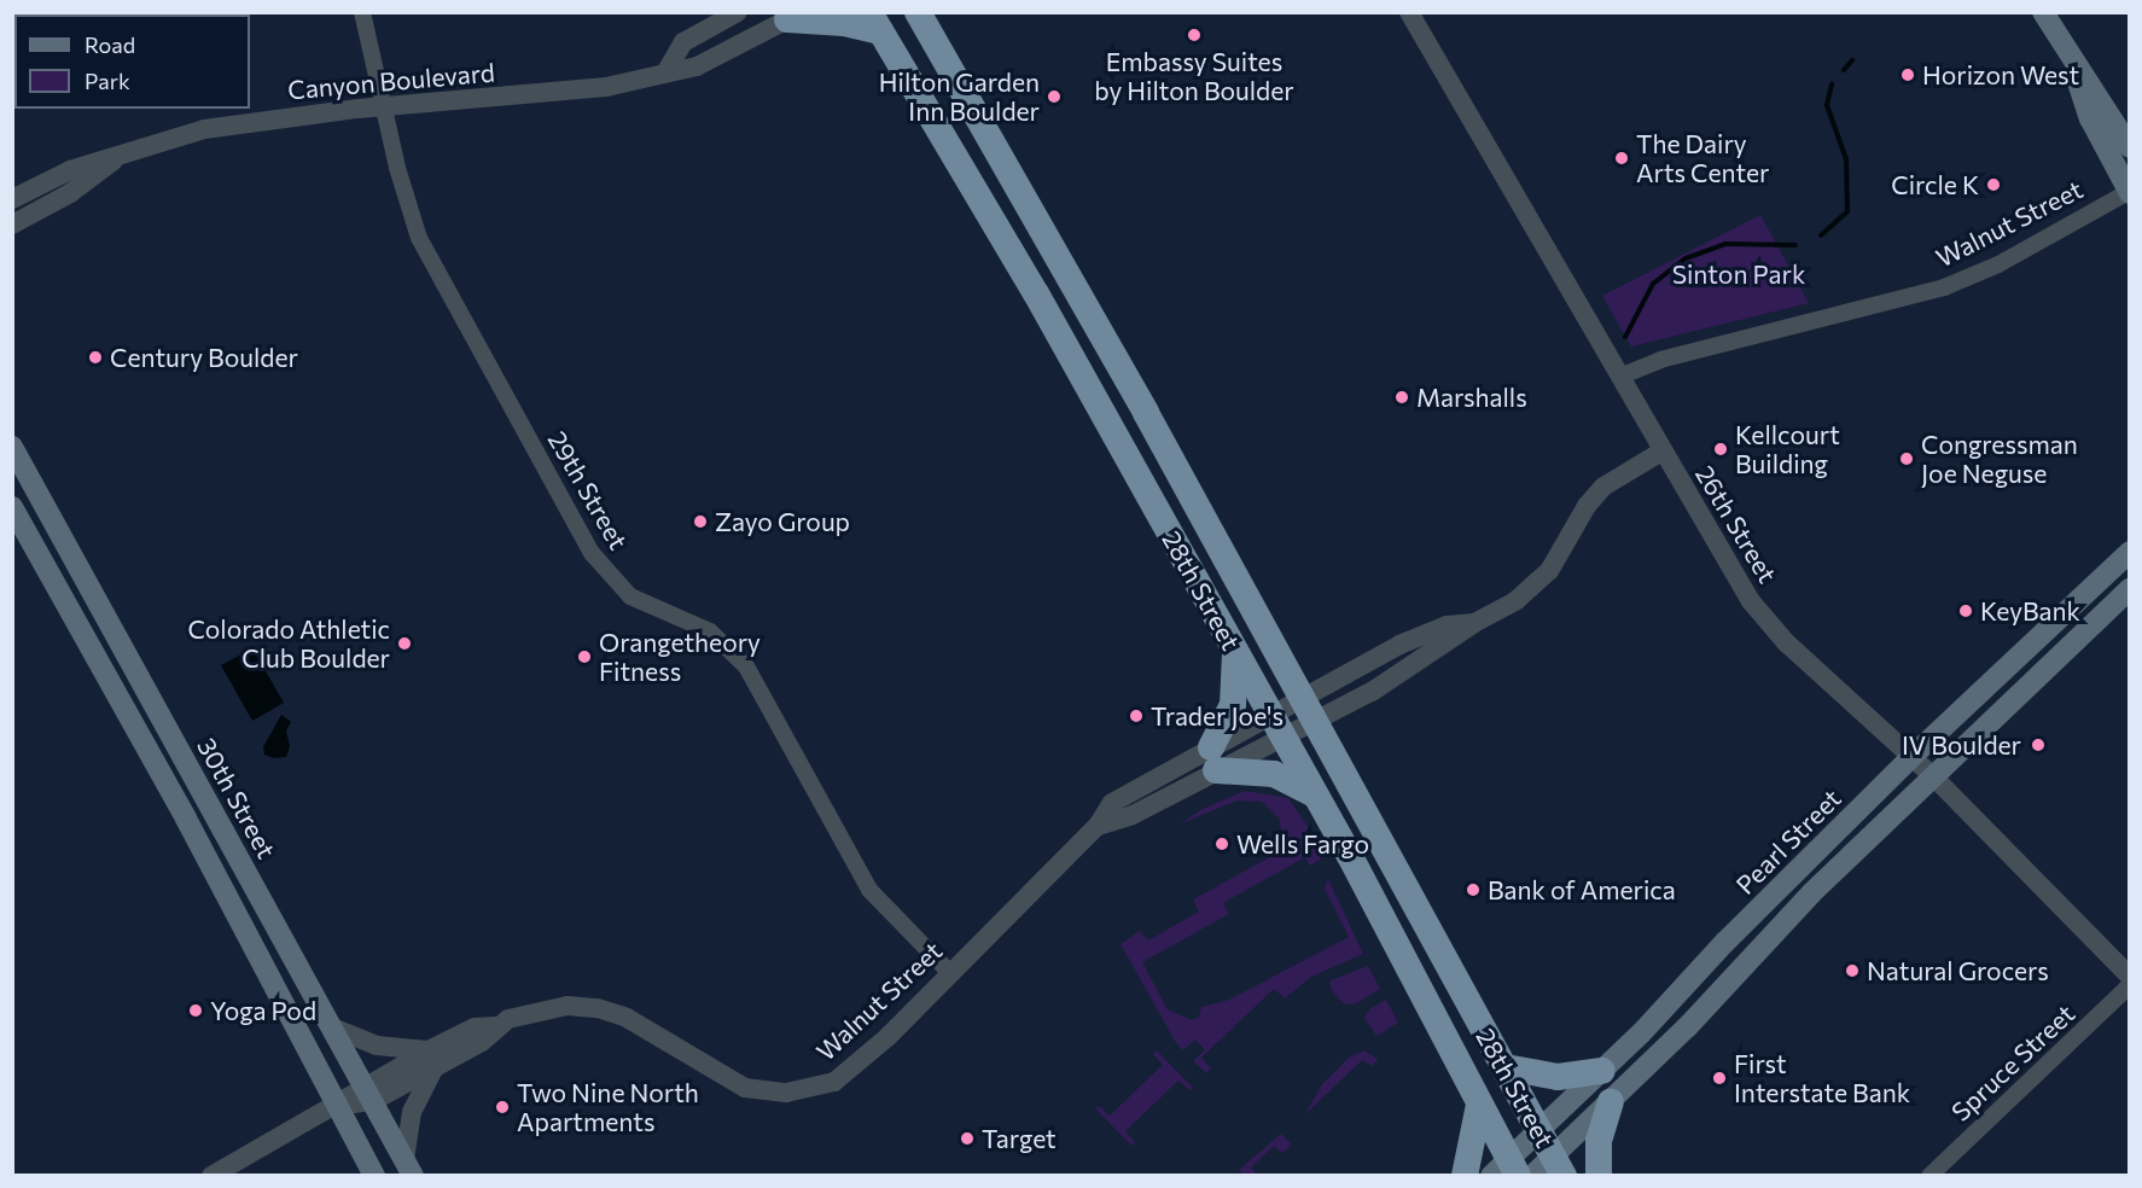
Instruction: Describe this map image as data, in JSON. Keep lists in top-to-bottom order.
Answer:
{
  "streets": {
    "highway": ["28th Street"],
    "main road": ["30th Street", "Pearl Street"],
    "street": [
      "Canyon Boulevard",
      "Walnut Street",
      "29th Street",
      "26th Street",
      "Spruce Street"
    ]
  },
  "crossings": [
    ["Canyon Boulevard", "29th Street"],
    ["Walnut Street", "29th Street"],
    ["Walnut Street", "26th Street"],
    ["Walnut Street", "28th Street"],
    ["Walnut Street", "30th Street"],
    ["26th Street", "Pearl Street"],
    ["28th Street", "Pearl Street"]
  ],
  "parks": ["Sinton Park"],
  "places": [
    "Embassy Suites by Hilton Boulder",
    "Horizon West",
    "Hilton Garden Inn Boulder",
    "The Dairy Arts Center",
    "Circle K",
    "Century Boulder",
    "Marshalls",
    "Kellcourt Building",
    "Congressman Joe Neguse",
    "Zayo Group",
    "KeyBank",
    "Colorado Athletic Club Boulder",
    "Orangetheory Fitness",
    "Trader Joe's",
    "IV Boulder",
    "Wells Fargo",
    "Bank of America",
    "Natural Grocers",
    "Yoga Pod",
    "First Interstate Bank",
    "Two Nine North Apartments",
    "Target"
  ],
  "legend": ["Road", "Park"]
}
